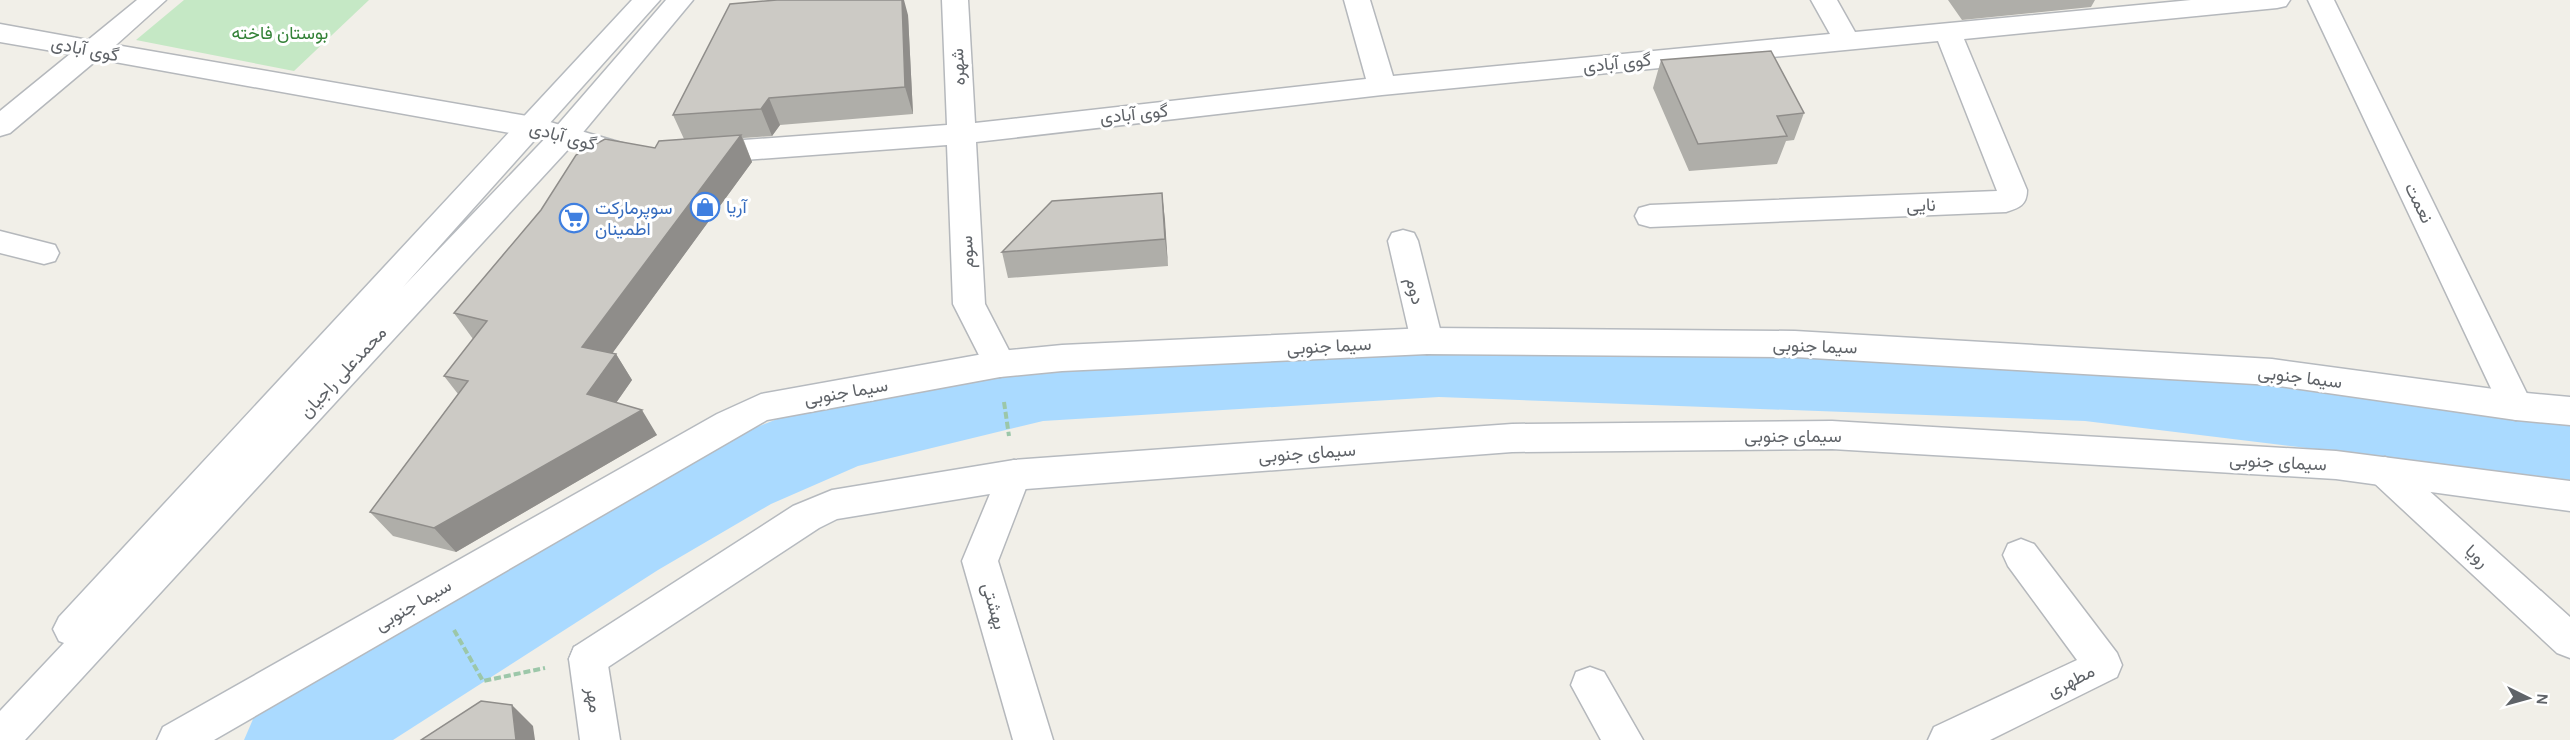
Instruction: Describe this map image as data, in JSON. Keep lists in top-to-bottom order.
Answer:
{
  "streets": {
    "street": [
      "گوی آبادی",
      "شهره",
      "نعمت",
      "نایی",
      "سوم",
      "دوم",
      "سیما جنوبی",
      "محمدعلی راجیان",
      "سیمای جنوبی",
      "رویا",
      "بهشتی",
      "مطهری",
      "مهر"
    ]
  },
  "crossings": [
    ["گوی آبادی", "شهره"],
    ["گوی آبادی", "نایی"],
    ["گوی آبادی", "سوم"],
    ["گوی آبادی", "محمدعلی راجیان"],
    ["شهره", "سوم"],
    ["نعمت", "سیما جنوبی"],
    ["سوم", "سیما جنوبی"],
    ["دوم", "سیما جنوبی"],
    ["سیمای جنوبی", "رویا"],
    ["سیمای جنوبی", "بهشتی"]
  ],
  "parks": ["بوستان فاخته"],
  "places": {
    "shop": ["آریا"],
    "supermarket": ["سوپرمارکت اطمینان"]
  },
  "north": "right"
}
